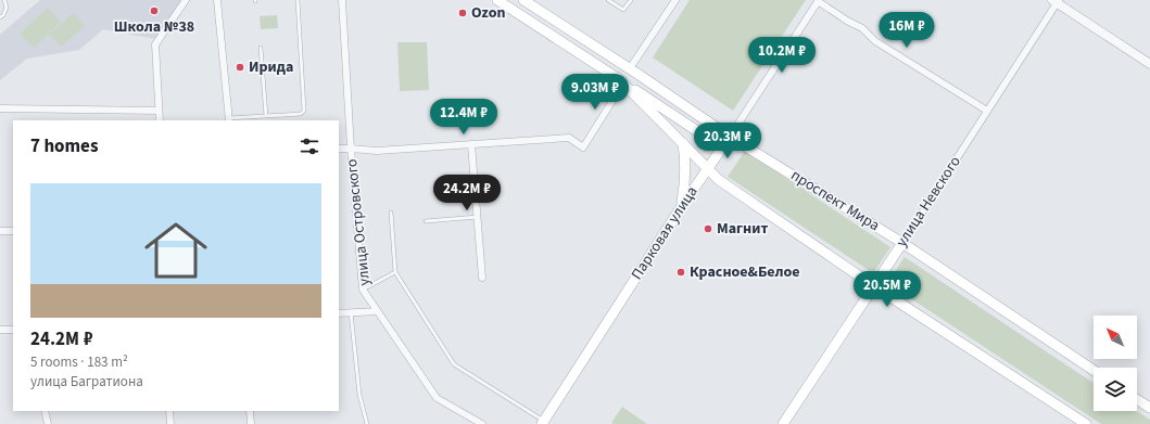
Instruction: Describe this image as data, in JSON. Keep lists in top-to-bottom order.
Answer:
{
  "streets": {
    "main road": ["проспект Мира", "улица Невского", "Парковая улица"],
    "street": ["улица Островского"]
  },
  "crossings": [
    ["проспект Мира", "улица Невского"],
    ["проспект Мира", "Парковая улица"]
  ],
  "places": [
    "Школа №38",
    "Ozon",
    "Ирида",
    "Магнит",
    "Красное&Белое"
  ],
  "north": "top left",
  "page": {
    "price": [
      "16M ₽",
      "10.2M ₽",
      "9.03M ₽",
      "12.4M ₽",
      "20.3M ₽",
      "24.2M ₽",
      "20.5M ₽"
    ],
    "heading": "7 homes",
    "list": [
      {
        "name": "24.2M ₽",
        "note": "5 rooms · 183 m² · улица Багратиона"
      }
    ]
  }
}
